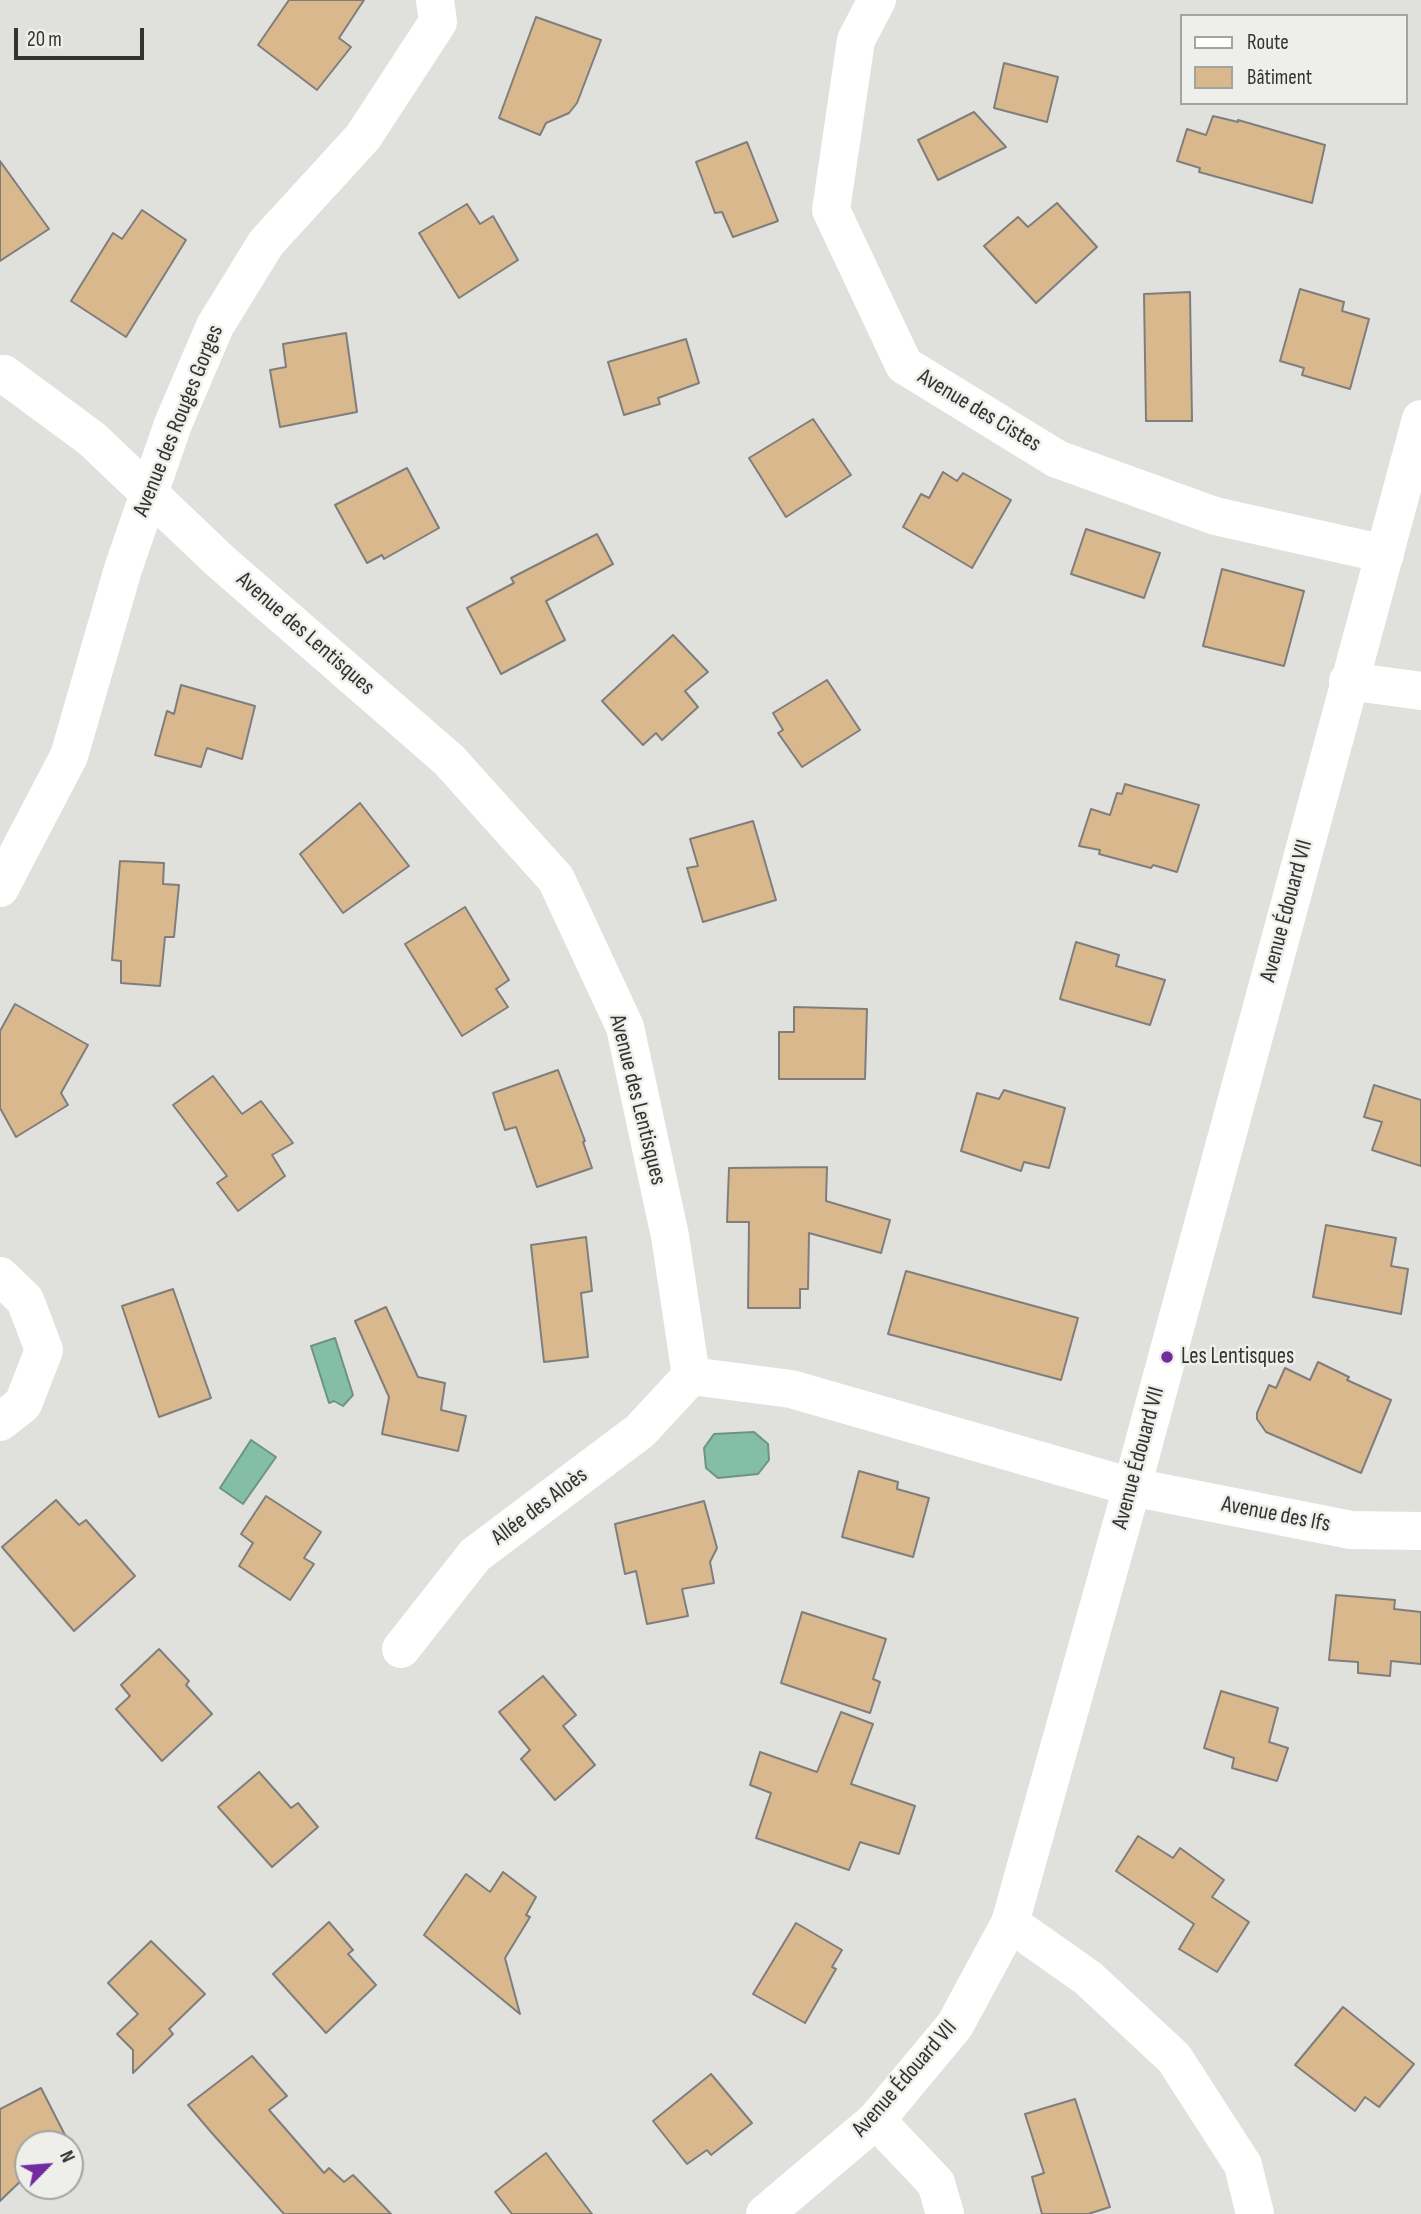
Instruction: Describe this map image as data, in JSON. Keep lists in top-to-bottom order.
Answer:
{
  "streets": {
    "street": [
      "Avenue des Cistes",
      "Avenue des Rouges Gorges",
      "Avenue des Lentisques",
      "Avenue Édouard VII",
      "Allée des Aloès",
      "Avenue des Ifs"
    ]
  },
  "crossings": [
    ["Avenue des Cistes", "Avenue Édouard VII"],
    ["Avenue des Rouges Gorges", "Avenue des Lentisques"],
    ["Avenue des Lentisques", "Allée des Aloès"],
    ["Avenue Édouard VII", "Avenue des Ifs"]
  ],
  "places": ["Les Lentisques"],
  "legend": ["Route", "Bâtiment"],
  "scale_bar": "20 m",
  "north": "top right"
}
